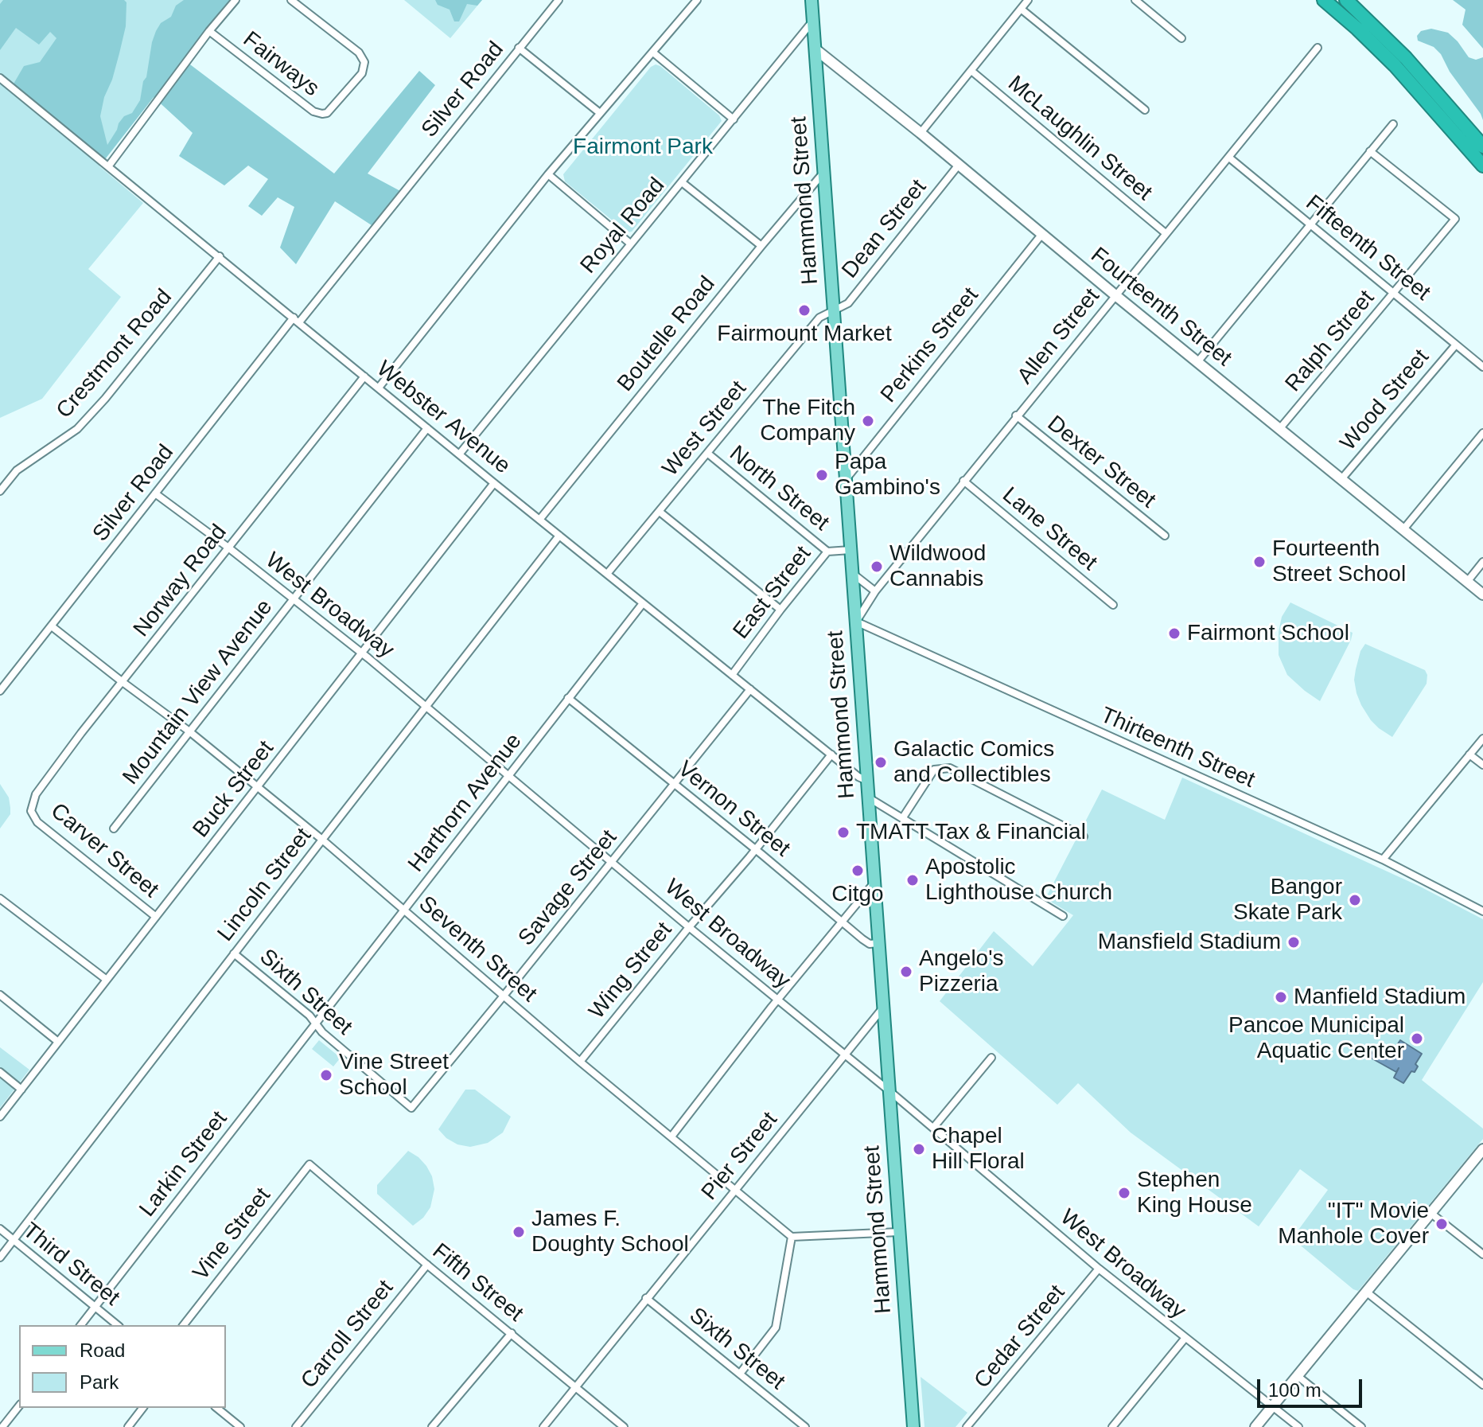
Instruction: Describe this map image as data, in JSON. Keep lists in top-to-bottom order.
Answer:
{
  "streets": {
    "main road": ["Hammond Street"],
    "street": [
      "Fairways",
      "Silver Road",
      "McLaughlin Street",
      "Royal Road",
      "Dean Street",
      "Fifteenth Street",
      "Fourteenth Street",
      "Boutelle Road",
      "Allen Street",
      "Ralph Street",
      "Perkins Street",
      "Crestmont Road",
      "Wood Street",
      "Webster Avenue",
      "West Street",
      "Dexter Street",
      "North Street",
      "Lane Street",
      "Norway Road",
      "East Street",
      "West Broadway",
      "Mountain View Avenue",
      "Thirteenth Street",
      "Buck Street",
      "Harthorn Avenue",
      "Vernon Street",
      "Carver Street",
      "Lincoln Street",
      "Savage Street",
      "Seventh Street",
      "Wing Street",
      "Sixth Street",
      "Pier Street",
      "Larkin Street",
      "Vine Street",
      "Third Street",
      "Fifth Street",
      "Carroll Street",
      "Cedar Street"
    ]
  },
  "crossings": [
    ["Silver Road", "Webster Avenue"],
    ["Silver Road", "West Broadway"],
    ["Silver Road", "Seventh Street"],
    ["McLaughlin Street", "Allen Street"],
    ["Hammond Street", "Royal Road"],
    ["Hammond Street", "Dean Street"],
    ["Hammond Street", "Fourteenth Street"],
    ["Hammond Street", "Boutelle Road"],
    ["Hammond Street", "Allen Street"],
    ["Hammond Street", "Perkins Street"],
    ["Hammond Street", "Webster Avenue"],
    ["Hammond Street", "West Street"],
    ["Hammond Street", "East Street"],
    ["Hammond Street", "West Broadway"],
    ["Hammond Street", "Thirteenth Street"],
    ["Hammond Street", "Vernon Street"],
    ["Hammond Street", "Pier Street"],
    ["Royal Road", "Webster Avenue"],
    ["Dean Street", "Fourteenth Street"],
    ["Dean Street", "West Street"],
    ["Fifteenth Street", "Allen Street"],
    ["Fifteenth Street", "Ralph Street"],
    ["Fifteenth Street", "Wood Street"],
    ["Fourteenth Street", "Allen Street"],
    ["Fourteenth Street", "Ralph Street"],
    ["Fourteenth Street", "Perkins Street"],
    ["Fourteenth Street", "Wood Street"],
    ["Boutelle Road", "Webster Avenue"],
    ["Allen Street", "Dexter Street"],
    ["Allen Street", "Lane Street"],
    ["Allen Street", "Thirteenth Street"],
    ["Crestmont Road", "Webster Avenue"],
    ["Webster Avenue", "West Street"],
    ["Webster Avenue", "Norway Road"],
    ["Webster Avenue", "East Street"],
    ["Webster Avenue", "Mountain View Avenue"],
    ["Webster Avenue", "Buck Street"],
    ["Webster Avenue", "Harthorn Avenue"],
    ["Webster Avenue", "Lincoln Street"],
    ["Webster Avenue", "Savage Street"],
    ["Webster Avenue", "Wing Street"],
    ["West Street", "North Street"],
    ["North Street", "East Street"],
    ["Norway Road", "West Broadway"],
    ["Norway Road", "Carver Street"],
    ["Norway Road", "Seventh Street"],
    ["West Broadway", "Mountain View Avenue"],
    ["West Broadway", "Buck Street"],
    ["West Broadway", "Harthorn Avenue"],
    ["West Broadway", "Lincoln Street"],
    ["West Broadway", "Savage Street"],
    ["West Broadway", "Wing Street"],
    ["West Broadway", "Pier Street"],
    ["West Broadway", "Cedar Street"],
    ["Mountain View Avenue", "Seventh Street"],
    ["Buck Street", "Carver Street"],
    ["Buck Street", "Seventh Street"],
    ["Harthorn Avenue", "Vernon Street"],
    ["Harthorn Avenue", "Seventh Street"],
    ["Harthorn Avenue", "Sixth Street"],
    ["Harthorn Avenue", "Larkin Street"],
    ["Vernon Street", "Savage Street"],
    ["Vernon Street", "Wing Street"],
    ["Lincoln Street", "Seventh Street"],
    ["Lincoln Street", "Sixth Street"],
    ["Lincoln Street", "Third Street"],
    ["Savage Street", "Seventh Street"],
    ["Savage Street", "Sixth Street"],
    ["Seventh Street", "Wing Street"],
    ["Seventh Street", "Pier Street"],
    ["Sixth Street", "Pier Street"],
    ["Sixth Street", "Larkin Street"],
    ["Pier Street", "Fifth Street"],
    ["Larkin Street", "Third Street"],
    ["Vine Street", "Fifth Street"],
    ["Fifth Street", "Carroll Street"]
  ],
  "parks": ["Fairmont Park"],
  "places": [
    "Fairmount Market",
    "The Fitch Company",
    "Papa Gambino's",
    "Fourteenth Street School",
    "Wildwood Cannabis",
    "Fairmont School",
    "Galactic Comics and Collectibles",
    "TMATT Tax & Financial",
    "Citgo",
    "Apostolic Lighthouse Church",
    "Bangor Skate Park",
    "Mansfield Stadium",
    "Angelo's Pizzeria",
    "Manfield Stadium",
    "Pancoe Municipal Aquatic Center",
    "Vine Street School",
    "Chapel Hill Floral",
    "Stephen King House",
    "\"IT\" Movie Manhole Cover",
    "James F. Doughty School"
  ],
  "legend": ["Road", "Park"],
  "scale_bar": "100 m"
}
